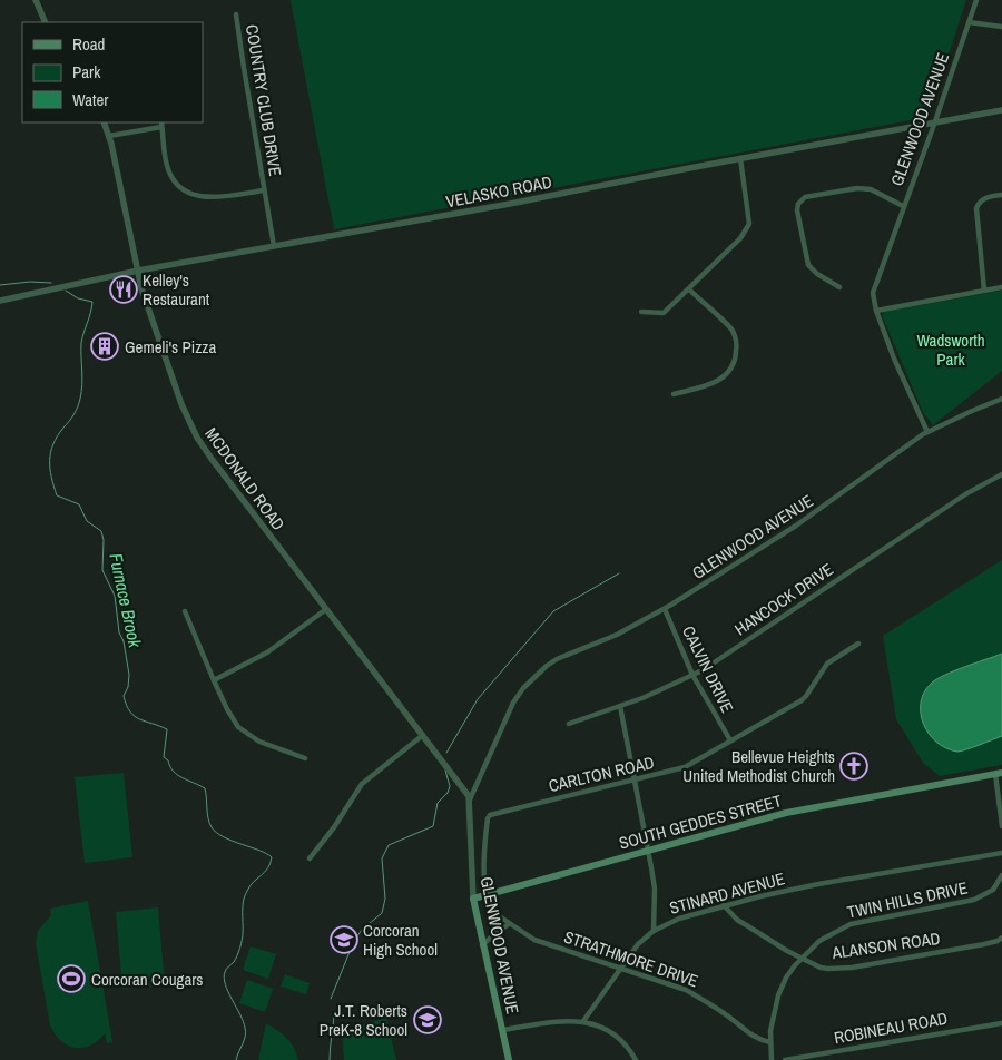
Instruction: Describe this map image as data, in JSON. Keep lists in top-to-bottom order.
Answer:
{
  "streets": {
    "main road": ["GLENWOOD AVENUE", "SOUTH GEDDES STREET"],
    "street": [
      "COUNTRY CLUB DRIVE",
      "VELASKO ROAD",
      "MCDONALD ROAD",
      "HANCOCK DRIVE",
      "CALVIN DRIVE",
      "CARLTON ROAD",
      "STINARD AVENUE",
      "TWIN HILLS DRIVE",
      "ALANSON ROAD",
      "STRATHMORE DRIVE",
      "ROBINEAU ROAD"
    ]
  },
  "crossings": [
    ["COUNTRY CLUB DRIVE", "VELASKO ROAD"],
    ["COUNTRY CLUB DRIVE", "MCDONALD ROAD"],
    ["GLENWOOD AVENUE", "VELASKO ROAD"],
    ["GLENWOOD AVENUE", "MCDONALD ROAD"],
    ["GLENWOOD AVENUE", "CALVIN DRIVE"],
    ["GLENWOOD AVENUE", "SOUTH GEDDES STREET"],
    ["VELASKO ROAD", "MCDONALD ROAD"],
    ["HANCOCK DRIVE", "CALVIN DRIVE"],
    ["CALVIN DRIVE", "CARLTON ROAD"],
    ["CARLTON ROAD", "SOUTH GEDDES STREET"],
    ["CARLTON ROAD", "STRATHMORE DRIVE"],
    ["SOUTH GEDDES STREET", "STRATHMORE DRIVE"],
    ["STINARD AVENUE", "ALANSON ROAD"],
    ["STINARD AVENUE", "STRATHMORE DRIVE"],
    ["TWIN HILLS DRIVE", "ALANSON ROAD"],
    ["TWIN HILLS DRIVE", "STRATHMORE DRIVE"]
  ],
  "water": ["Furnace Brook"],
  "parks": ["Wadsworth Park"],
  "places": {
    "restaurant": ["Kelley's Restaurant"],
    "building": ["Gemeli's Pizza"],
    "church": ["Bellevue Heights United Methodist Church"],
    "school or university": ["Corcoran High School", "J.T. Roberts PreK-8 School"],
    "sports": ["Corcoran Cougars"]
  },
  "legend": ["Road", "Park", "Water"]
}
